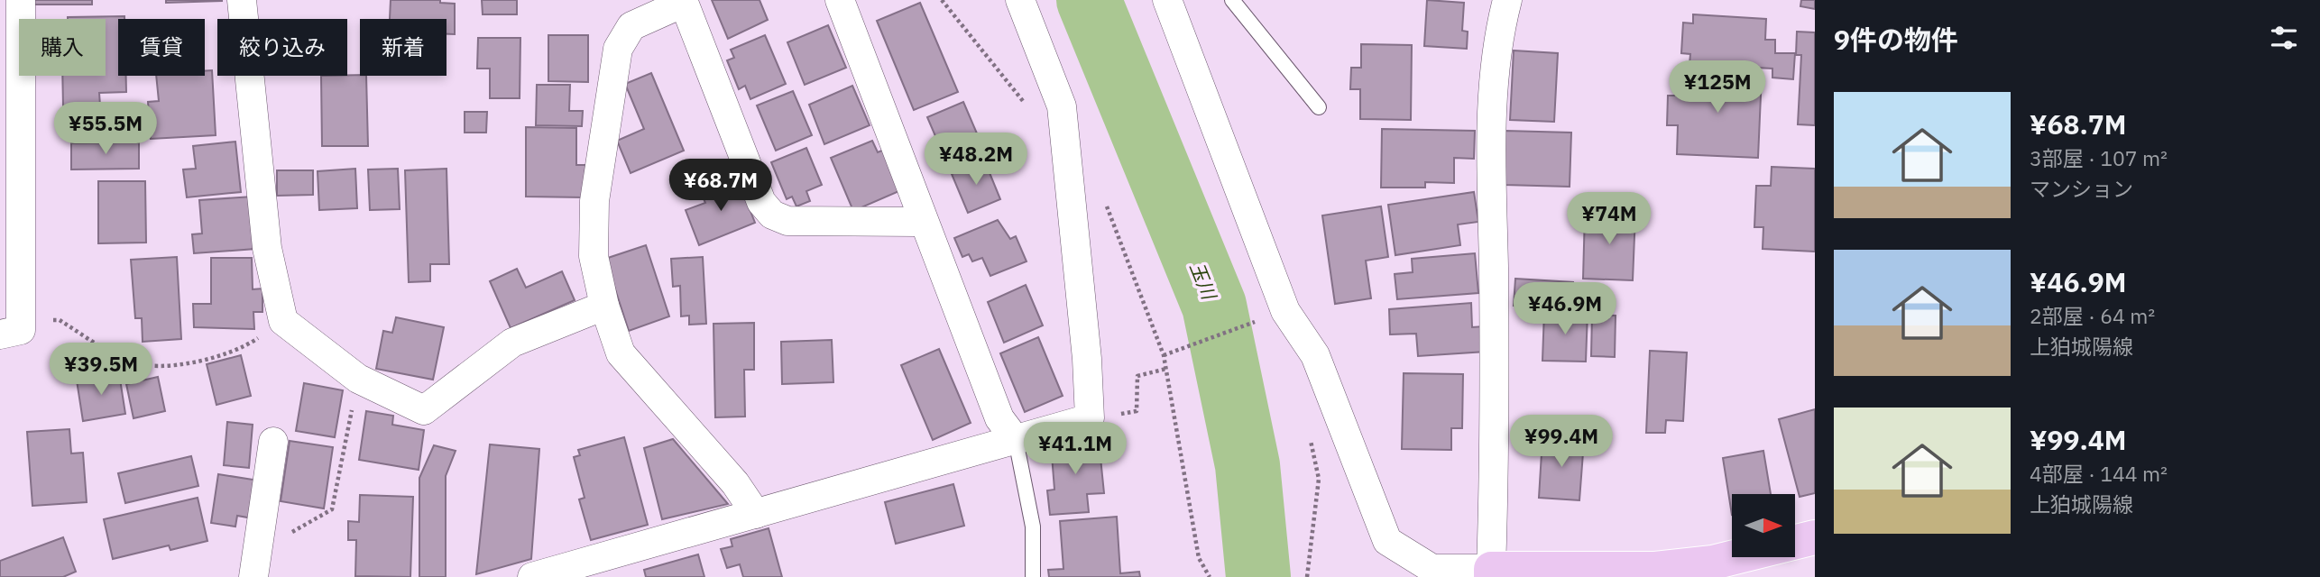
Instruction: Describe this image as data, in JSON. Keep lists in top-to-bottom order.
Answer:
{
  "water": ["玉川"],
  "north": "right",
  "page": {
    "heading": "9件の物件",
    "chip": [
      "購入",
      "賃貸",
      "絞り込み",
      "新着"
    ],
    "price": [
      "¥125M",
      "¥55.5M",
      "¥48.2M",
      "¥68.7M",
      "¥74M",
      "¥46.9M",
      "¥39.5M",
      "¥99.4M",
      "¥41.1M"
    ],
    "list": [
      {
        "name": "¥68.7M",
        "note": "3部屋 · 107 m² · マンション"
      },
      {
        "name": "¥46.9M",
        "note": "2部屋 · 64 m² · 上狛城陽線"
      },
      {
        "name": "¥99.4M",
        "note": "4部屋 · 144 m² · 上狛城陽線"
      }
    ]
  }
}
